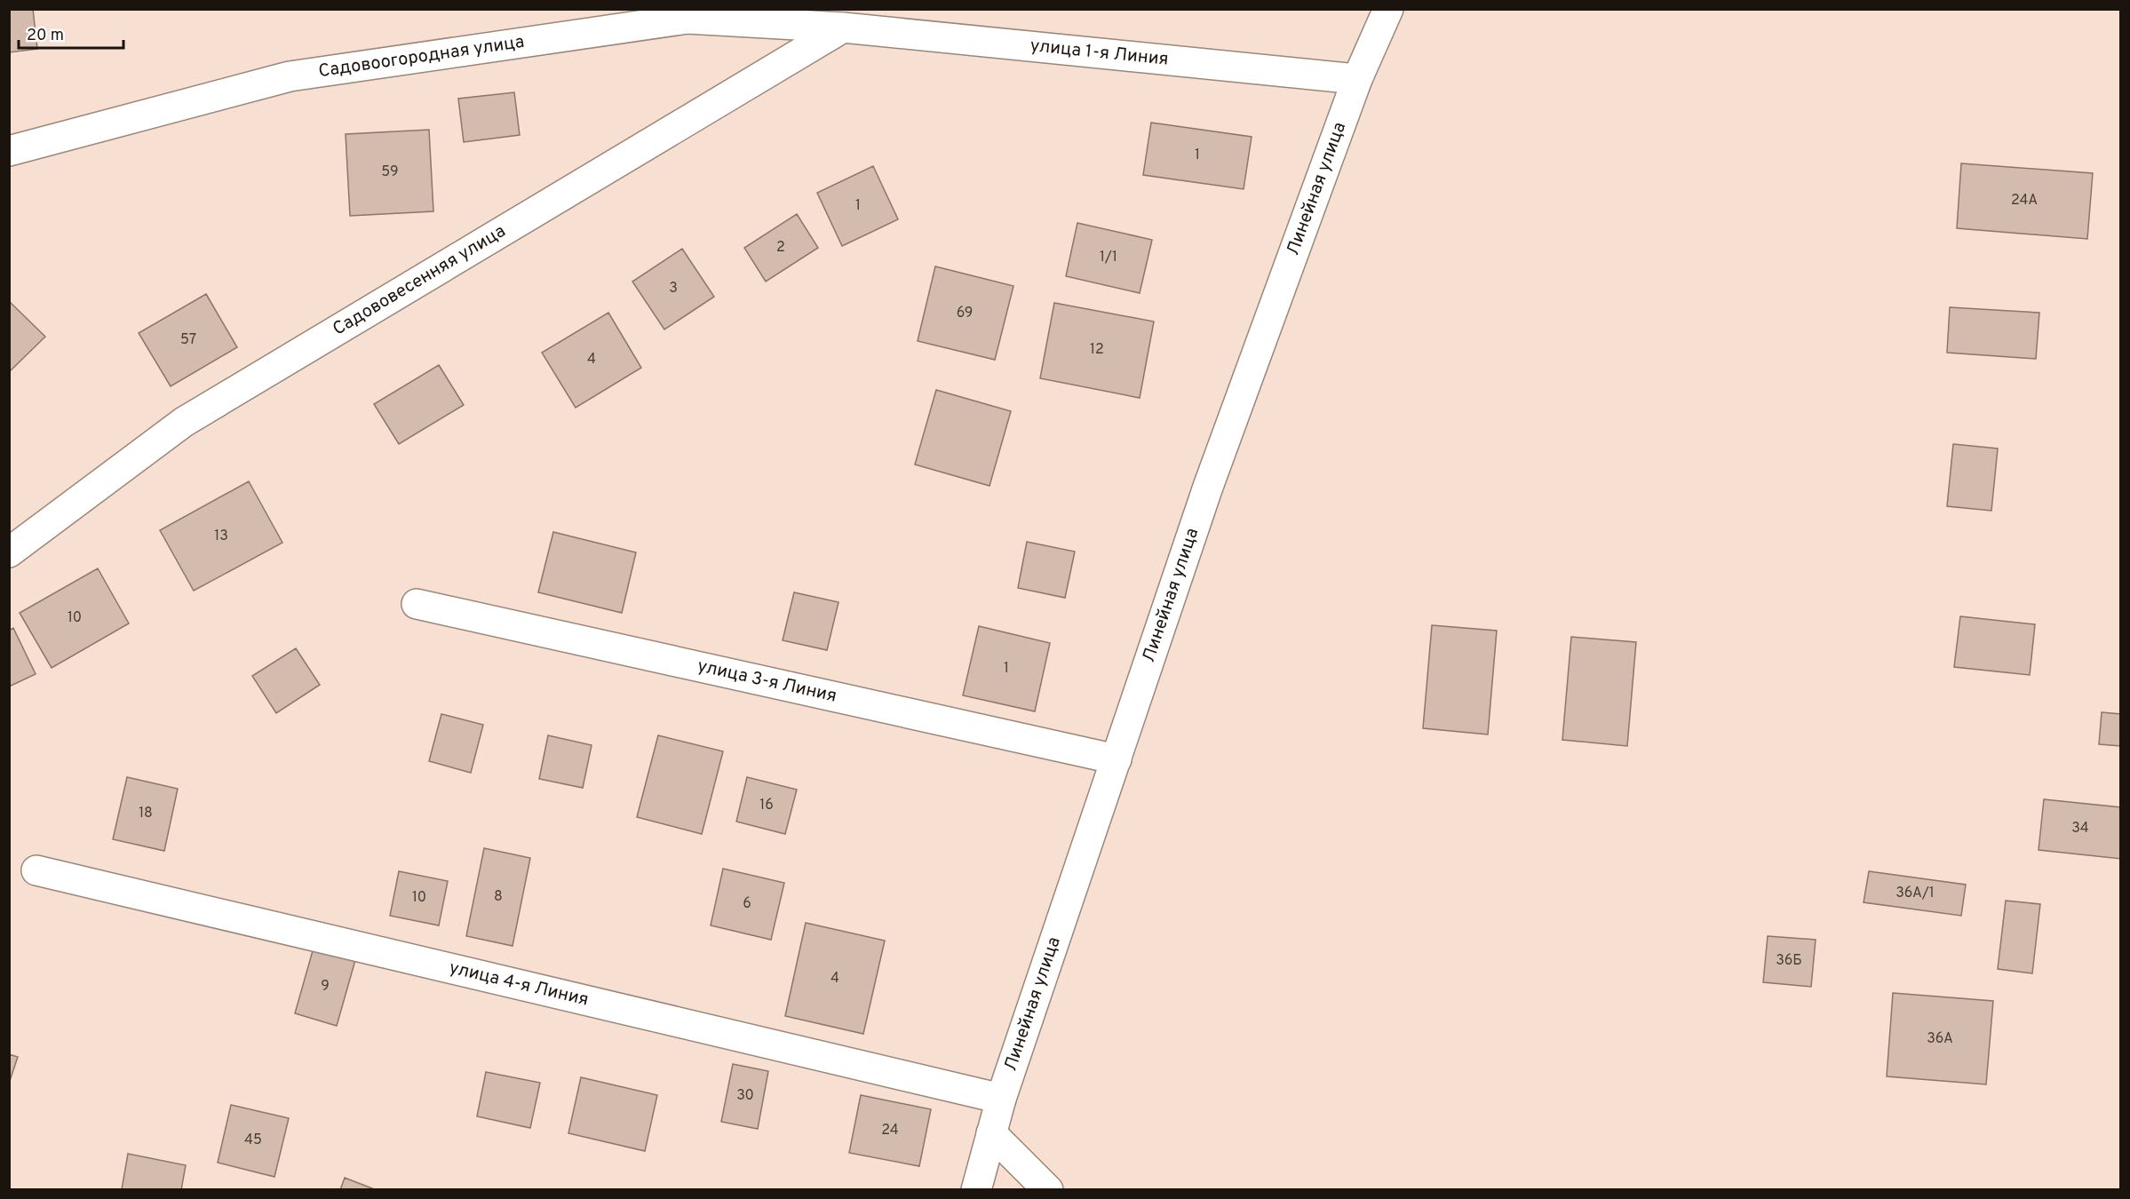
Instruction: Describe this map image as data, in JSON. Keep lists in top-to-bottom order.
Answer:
{
  "streets": {
    "street": [
      "улица 1-я Линия",
      "Садовоогородная улица",
      "Линейная улица",
      "Садововесенняя улица",
      "улица 3-я Линия",
      "улица 4-я Линия"
    ]
  },
  "crossings": [
    ["улица 1-я Линия", "Садовоогородная улица"],
    ["улица 1-я Линия", "Линейная улица"],
    ["улица 1-я Линия", "Садововесенняя улица"],
    ["Садовоогородная улица", "Садововесенняя улица"],
    ["Линейная улица", "улица 3-я Линия"],
    ["Линейная улица", "улица 4-я Линия"]
  ],
  "house_numbers": [
    "1",
    "59",
    "24А",
    "1",
    "2",
    "1/1",
    "3",
    "69",
    "57",
    "12",
    "4",
    "13",
    "10",
    "1",
    "16",
    "18",
    "34",
    "36А/1",
    "8",
    "10",
    "6",
    "36Б",
    "4",
    "9",
    "36А",
    "30",
    "24",
    "45"
  ],
  "scale_bar": "20 m"
}
